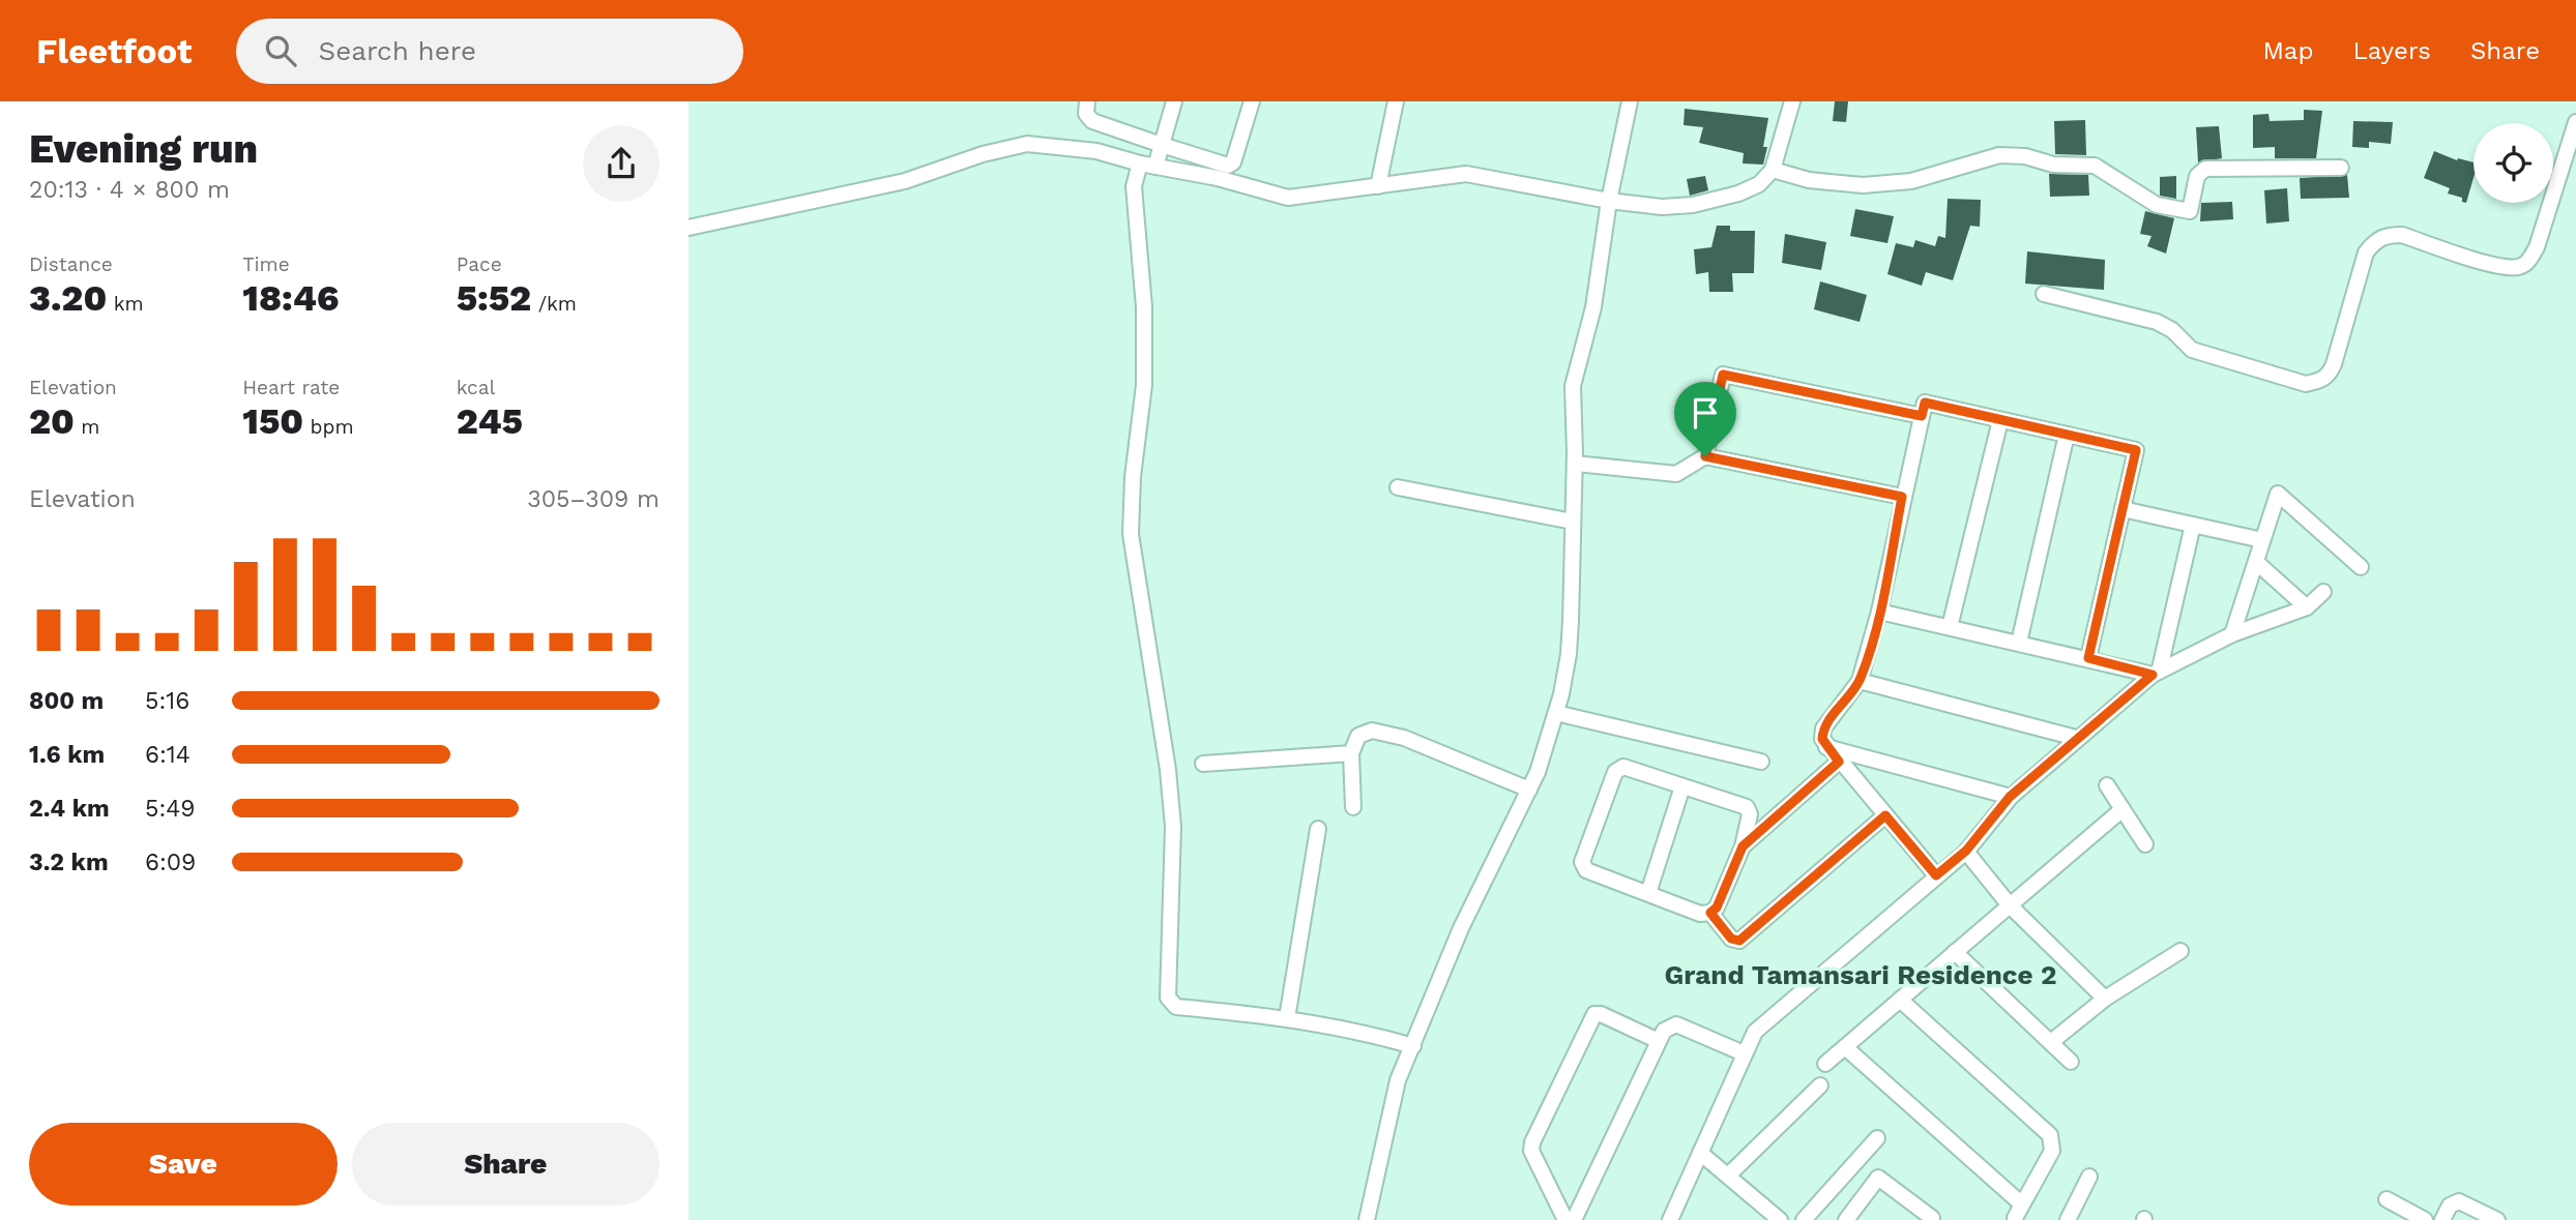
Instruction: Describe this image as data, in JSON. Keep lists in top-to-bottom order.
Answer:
{
  "districts": ["Grand Tamansari Residence 2"],
  "page": {
    "header": "Fleetfoot",
    "search": "Search here",
    "nav": ["Map", "Layers", "Share"],
    "heading": ["Evening run", "20:13 · 4 × 800 m"],
    "stats": [
      ["Distance", "3.20 km"],
      ["Time", "18:46"],
      ["Pace", "5:52 /km"],
      ["Elevation", "20 m"],
      ["Heart rate", "150 bpm"],
      ["kcal", "245"]
    ],
    "chart": ["Elevation", "305–309 m"],
    "list": [
      {
        "name": "800 m",
        "note": "5:16"
      },
      {
        "name": "1.6 km",
        "note": "6:14"
      },
      {
        "name": "2.4 km",
        "note": "5:49"
      },
      {
        "name": "3.2 km",
        "note": "6:09"
      }
    ],
    "buttons": ["Save", "Share"]
  }
}
